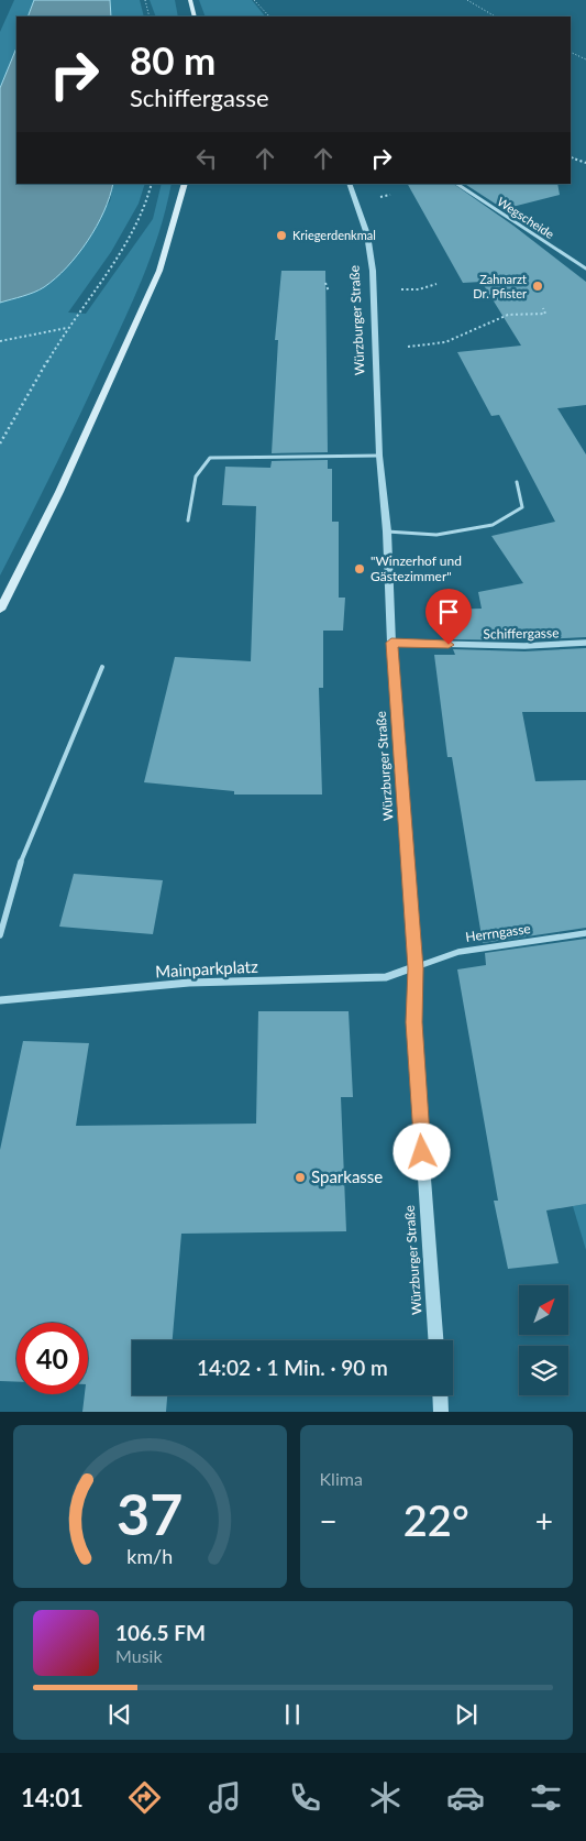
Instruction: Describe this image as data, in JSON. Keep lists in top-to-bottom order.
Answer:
{
  "streets": {
    "street": [
      "Wegscheide",
      "Würzburger Straße",
      "Schiffergasse",
      "Herrngasse",
      "Mainparkplatz"
    ]
  },
  "crossings": [
    ["Würzburger Straße", "Schiffergasse"],
    ["Würzburger Straße", "Herrngasse"],
    ["Würzburger Straße", "Mainparkplatz"],
    ["Herrngasse", "Mainparkplatz"]
  ],
  "places": [
    "Kriegerdenkmal",
    "Zahnarzt Dr. Pfister",
    "\"Winzerhof und Gästezimmer\"",
    "Sparkasse"
  ],
  "north": "top right",
  "page": {
    "turn": ["80 m", "Schiffergasse"],
    "limit": "40",
    "trip": "14:02 · 1 Min. · 90 m",
    "tile": "Klima",
    "heat": ["−", "22°", "+"],
    "song": ["106.5 FM", "Musik"],
    "tabs": "14:01",
    "gauge": ["37", "km/h"]
  }
}
